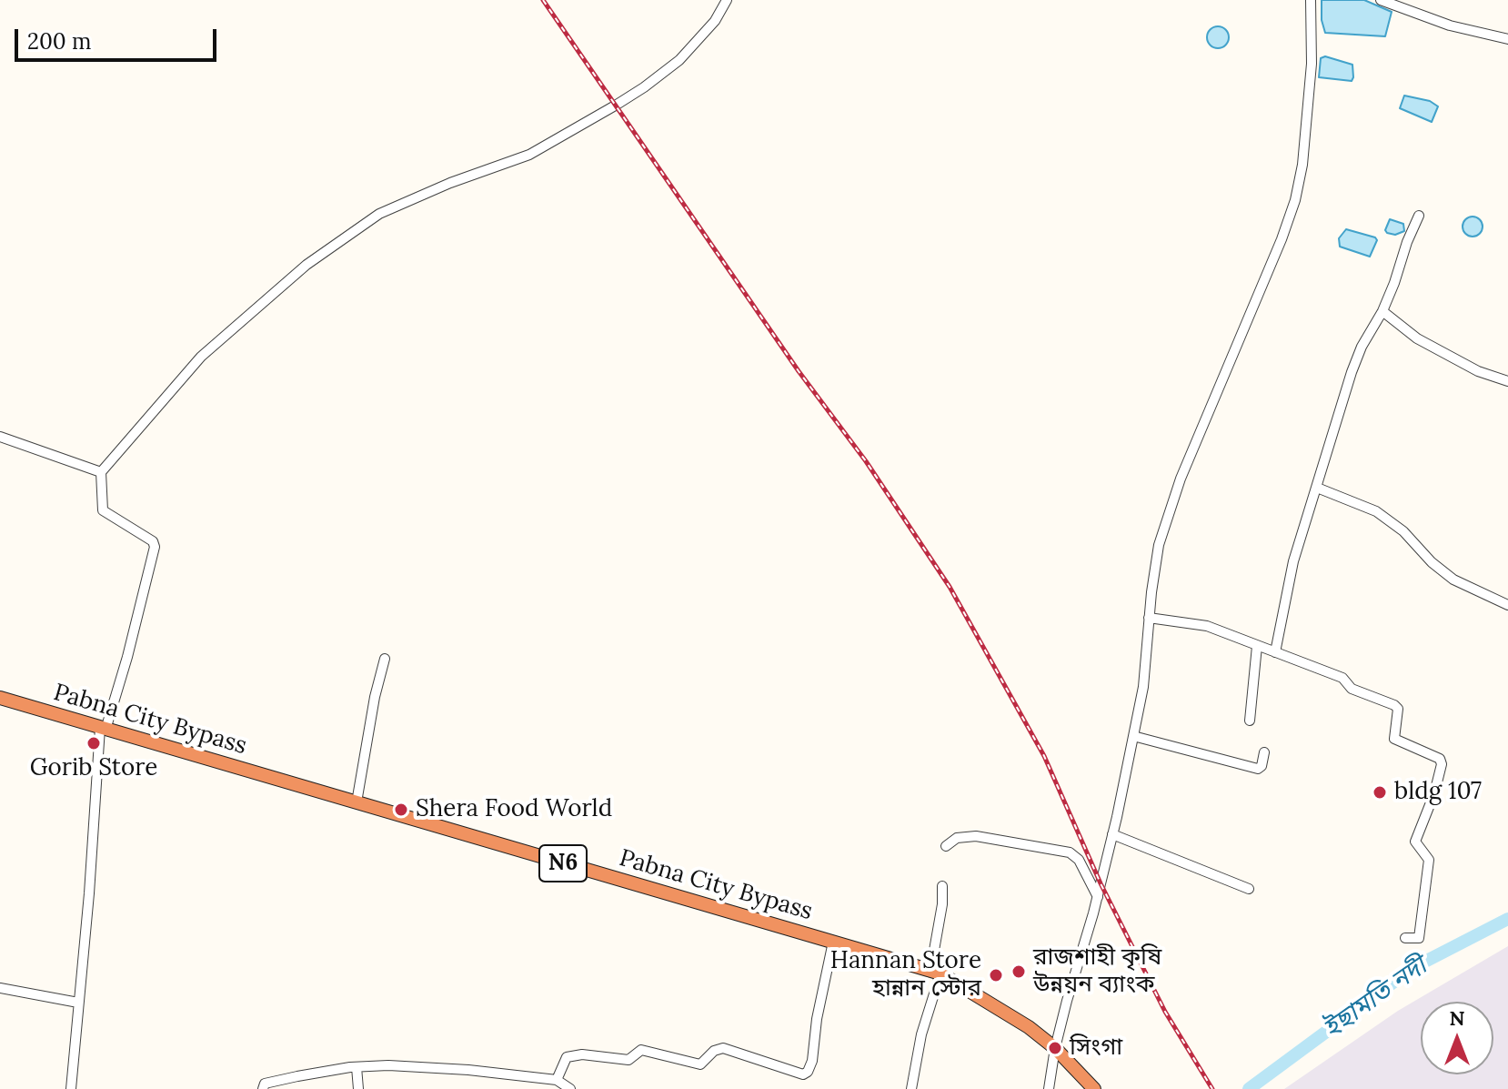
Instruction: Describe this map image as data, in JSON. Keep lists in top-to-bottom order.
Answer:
{
  "streets": {
    "highway": ["Pabna City Bypass", "N6"]
  },
  "water": ["ইছামতি নদী"],
  "places": [
    "Gorib Store",
    "bldg 107",
    "Shera Food World",
    "রাজশাহী কৃষি উন্নয়ন ব্যাংক",
    "Hannan Store হান্নান স্টোর",
    "সিংগা"
  ],
  "scale_bar": "200 m",
  "north": "top"
}
